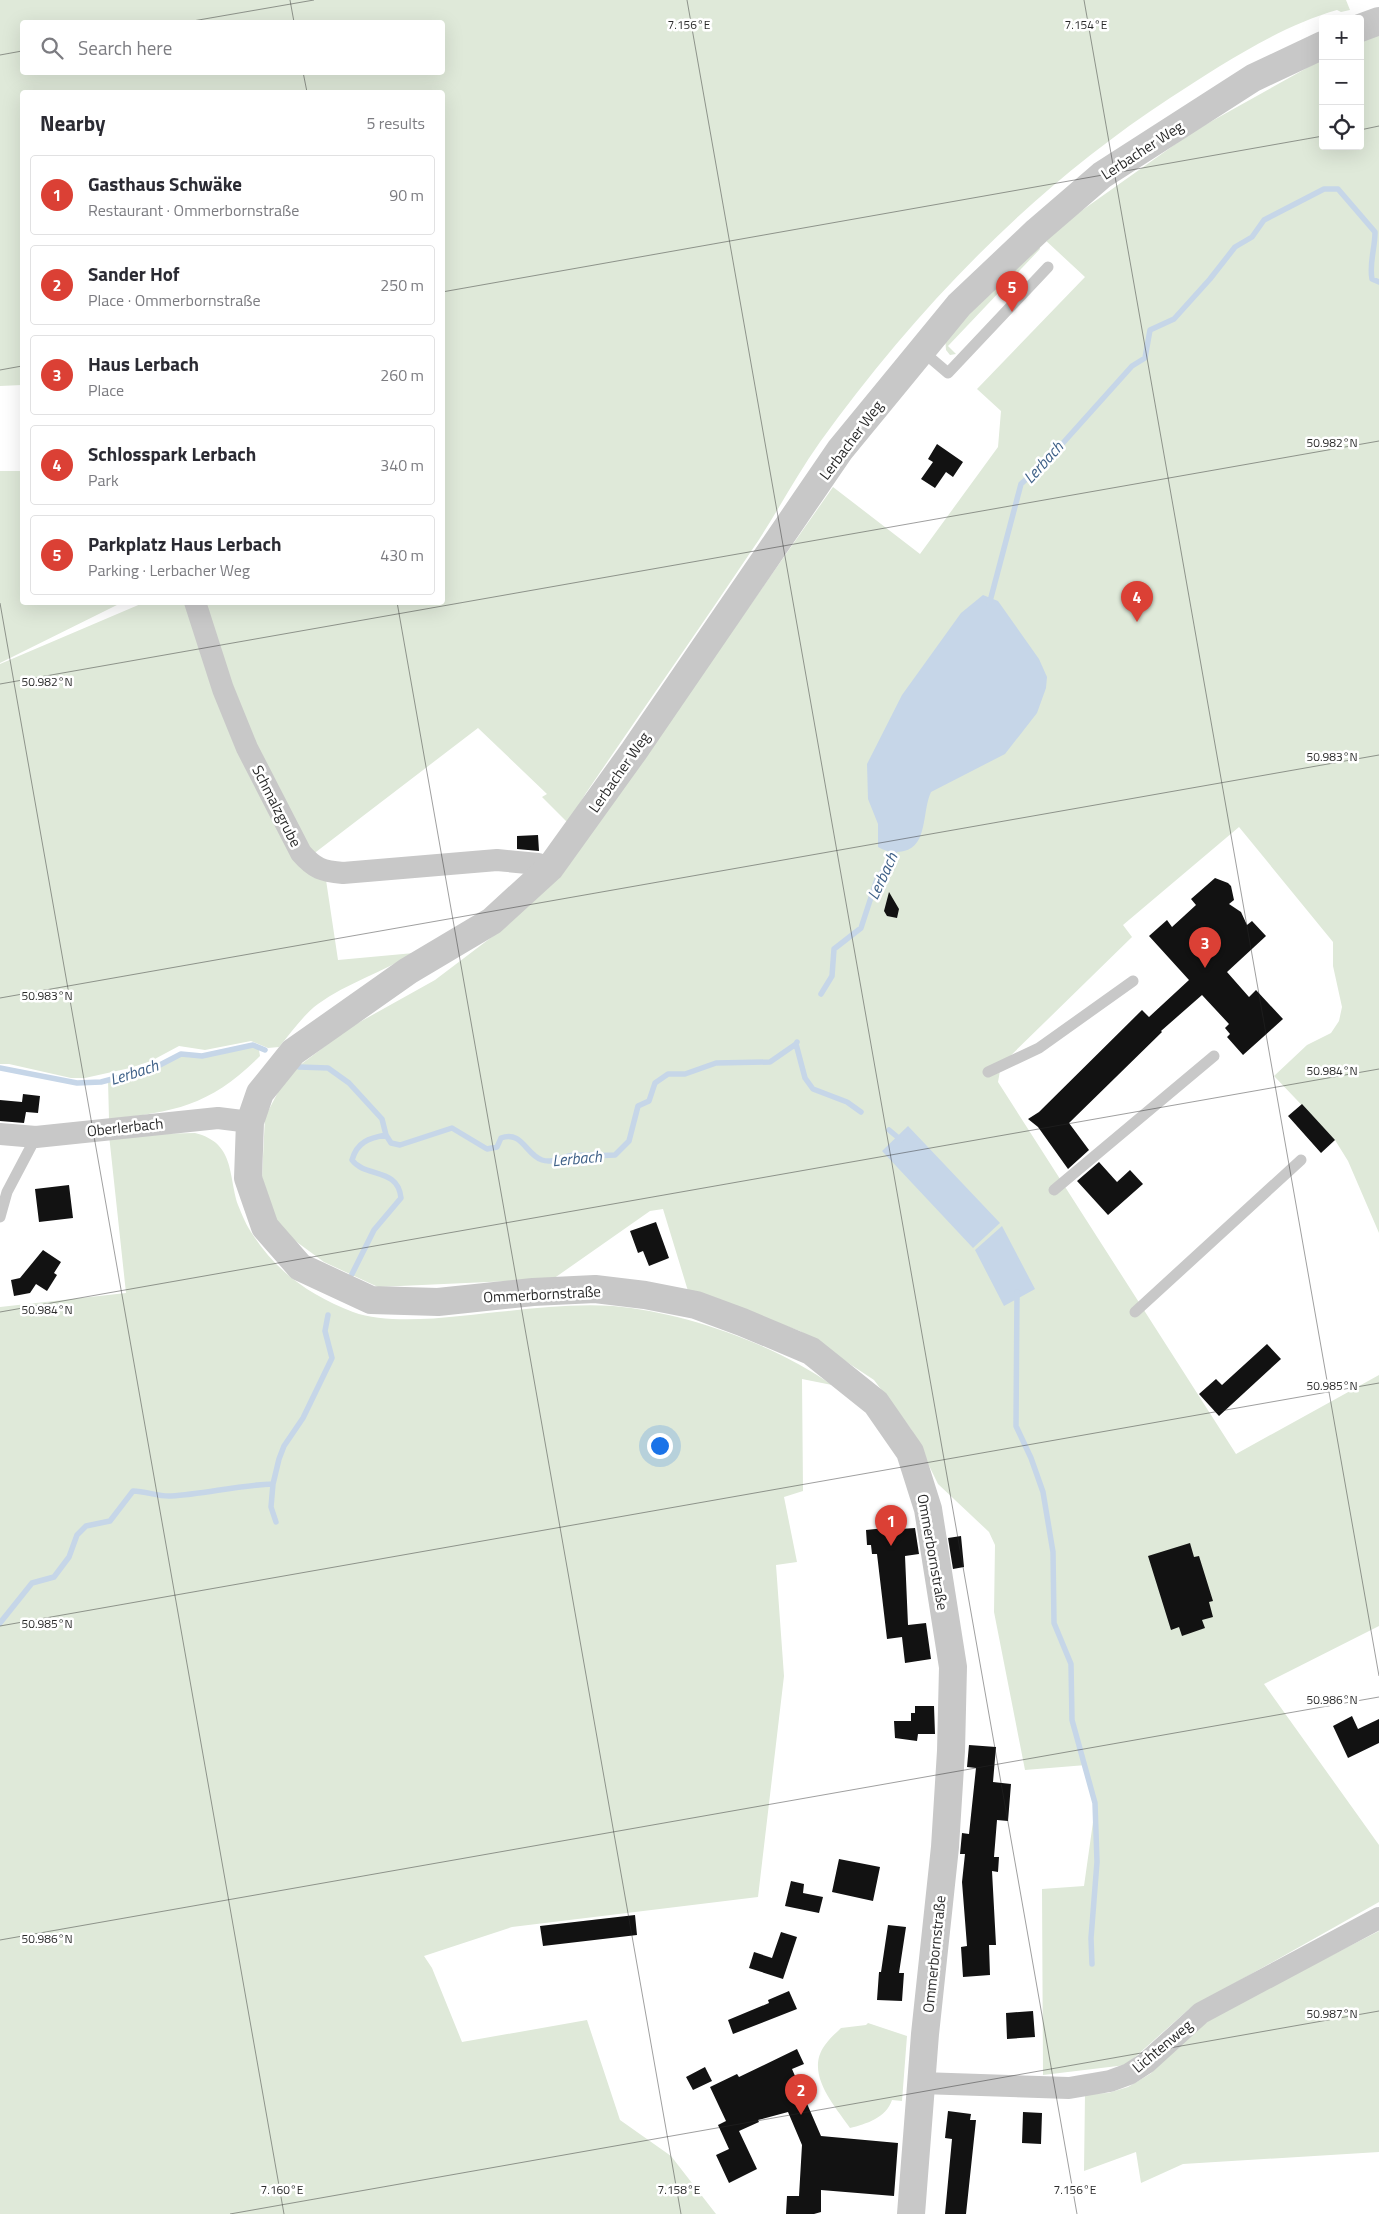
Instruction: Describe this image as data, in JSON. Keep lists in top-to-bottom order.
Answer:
{
  "streets": {
    "street": [
      "Lerbacher Weg",
      "Schmalzgrube",
      "Oberlerbach",
      "Ommerbornstraße",
      "Lichtenweg"
    ]
  },
  "crossings": [
    ["Lerbacher Weg", "Schmalzgrube"],
    ["Lerbacher Weg", "Oberlerbach"],
    ["Lerbacher Weg", "Ommerbornstraße"],
    ["Oberlerbach", "Ommerbornstraße"],
    ["Ommerbornstraße", "Lichtenweg"]
  ],
  "water": ["Lerbach"],
  "page": {
    "map_buttons": ["+", "−"],
    "search": "Search here",
    "heading": ["Nearby", "5 results"],
    "list": [
      {
        "mark": "1",
        "name": "Gasthaus Schwäke",
        "note": "Restaurant · Ommerbornstraße",
        "value": "90 m"
      },
      {
        "mark": "2",
        "name": "Sander Hof",
        "note": "Place · Ommerbornstraße",
        "value": "250 m"
      },
      {
        "mark": "3",
        "name": "Haus Lerbach",
        "note": "Place",
        "value": "260 m"
      },
      {
        "mark": "4",
        "name": "Schlosspark Lerbach",
        "note": "Park",
        "value": "340 m"
      },
      {
        "mark": "5",
        "name": "Parkplatz Haus Lerbach",
        "note": "Parking · Lerbacher Weg",
        "value": "430 m"
      }
    ],
    "pins": [
      "5",
      "4",
      "3",
      "1",
      "2"
    ]
  },
  "coordinates": [
    "7.156°E",
    "7.154°E",
    "50.982°N",
    "50.983°N",
    "50.984°N",
    "50.985°N",
    "50.986°N",
    "50.987°N",
    "7.160°E",
    "7.158°E"
  ]
}
